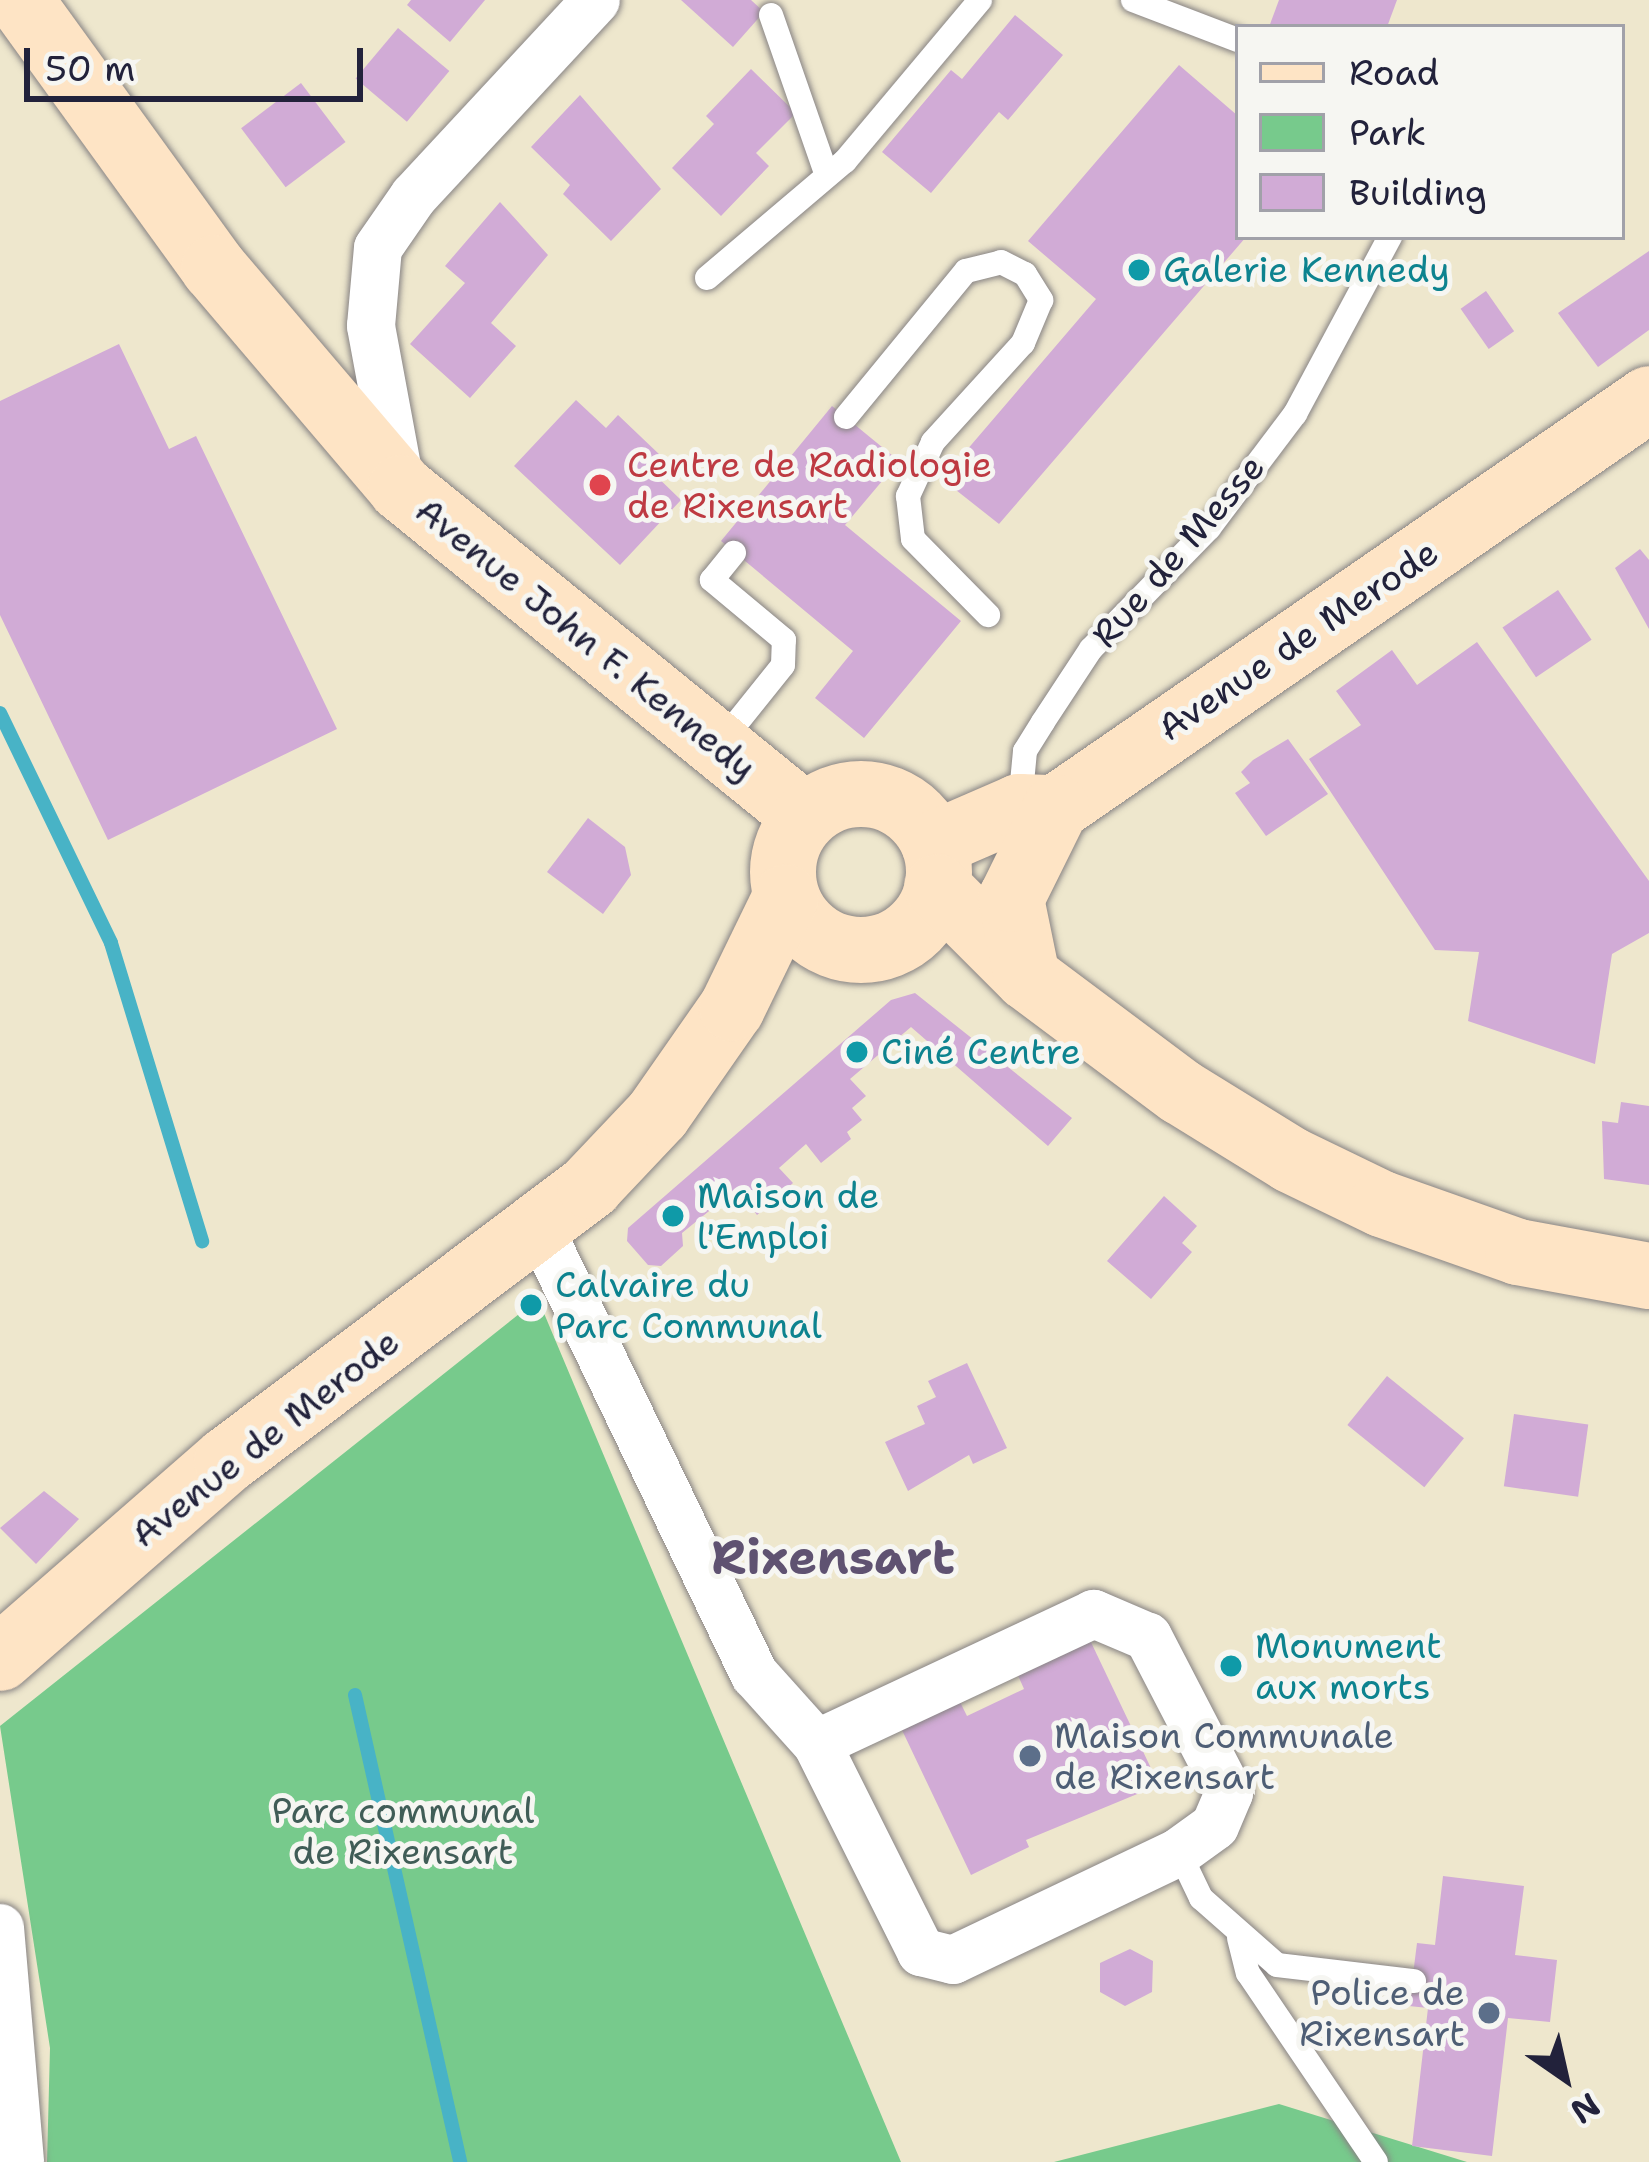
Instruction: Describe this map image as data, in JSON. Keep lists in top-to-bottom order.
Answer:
{
  "streets": {
    "main road": ["Avenue John F. Kennedy", "Avenue de Merode"],
    "lane": ["Rue de Messe"]
  },
  "crossings": [
    ["Rue de Messe", "Avenue de Merode"],
    ["Avenue John F. Kennedy", "Avenue de Merode"]
  ],
  "districts": ["Rixensart"],
  "parks": ["Parc communal de Rixensart"],
  "places": [
    "Galerie Kennedy",
    "Centre de Radiologie de Rixensart",
    "Ciné Centre",
    "Maison de l'Emploi",
    "Calvaire du Parc Communal",
    "Monument aux morts",
    "Maison Communale de Rixensart",
    "Police de Rixensart"
  ],
  "legend": ["Road", "Park", "Building"],
  "scale_bar": "50 m",
  "north": "bottom right"
}
